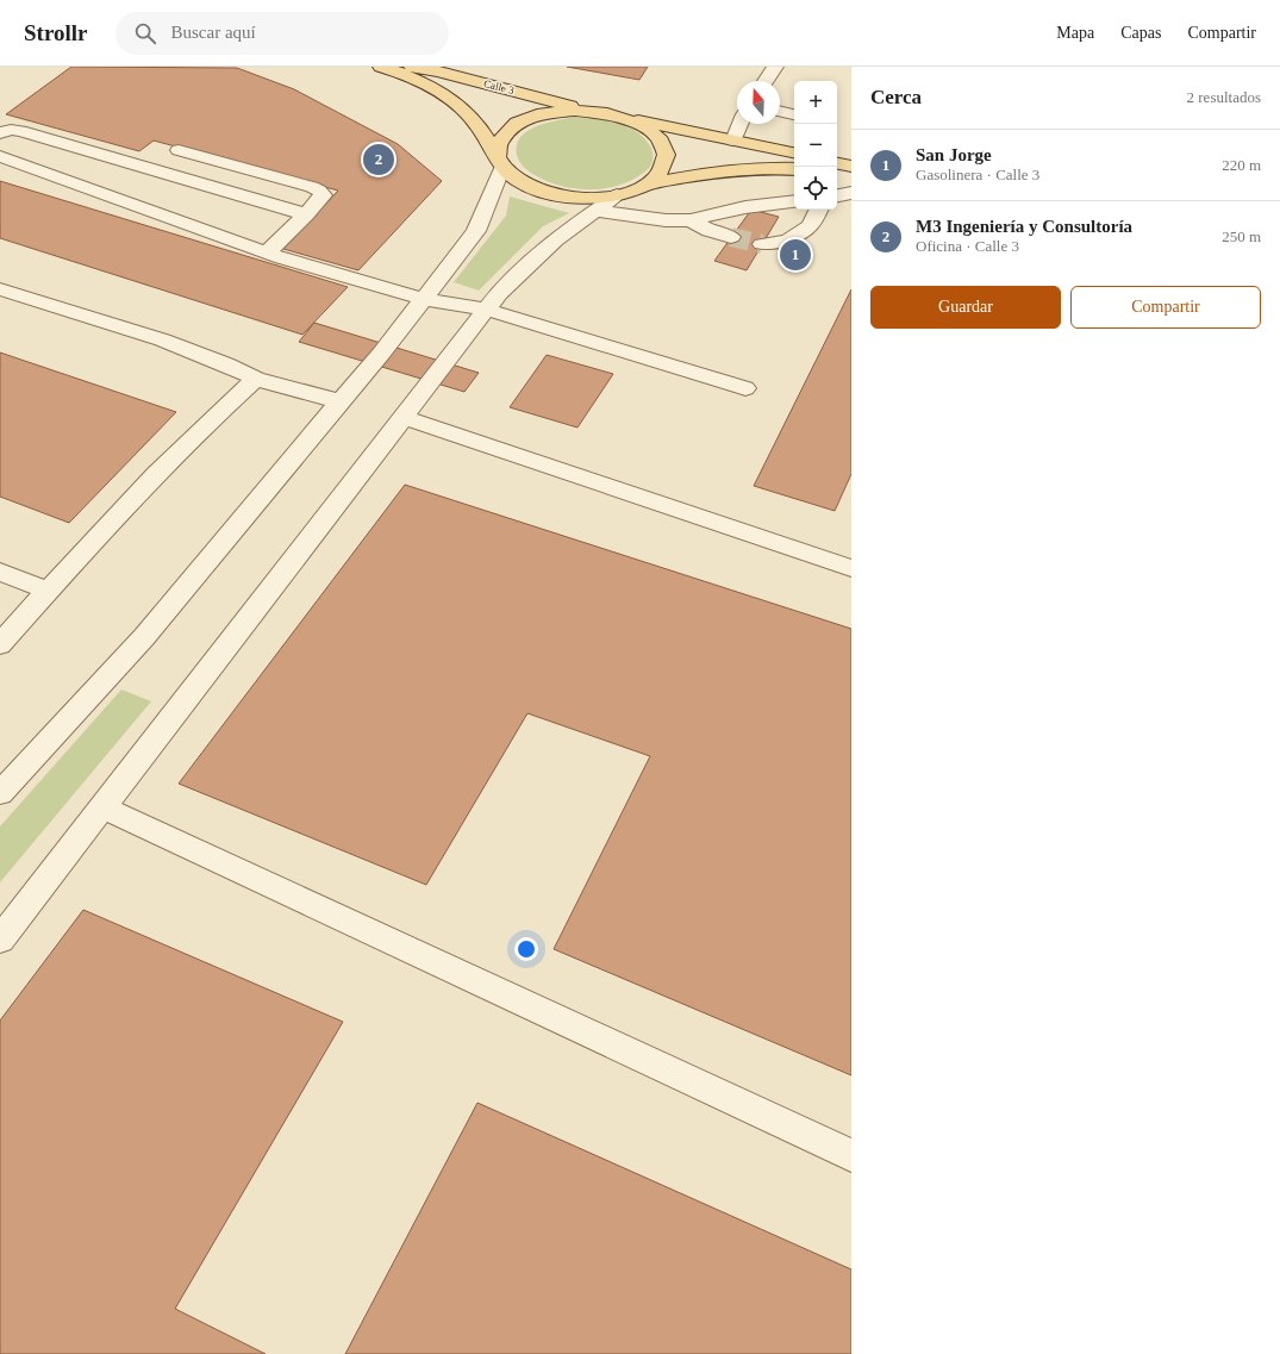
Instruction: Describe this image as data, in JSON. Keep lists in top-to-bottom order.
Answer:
{
  "streets": {
    "main road": ["Calle 3"]
  },
  "north": "top",
  "page": {
    "header": "Strollr",
    "search": "Buscar aquí",
    "nav": ["Mapa", "Capas", "Compartir"],
    "heading": ["Cerca", "2 resultados"],
    "map_buttons": ["+", "−"],
    "list": [
      {
        "mark": "1",
        "name": "San Jorge",
        "note": "Gasolinera · Calle 3",
        "value": "220 m"
      },
      {
        "mark": "2",
        "name": "M3 Ingeniería y Consultoría",
        "note": "Oficina · Calle 3",
        "value": "250 m"
      }
    ],
    "pins": ["2", "1"],
    "buttons": ["Guardar", "Compartir"]
  }
}
